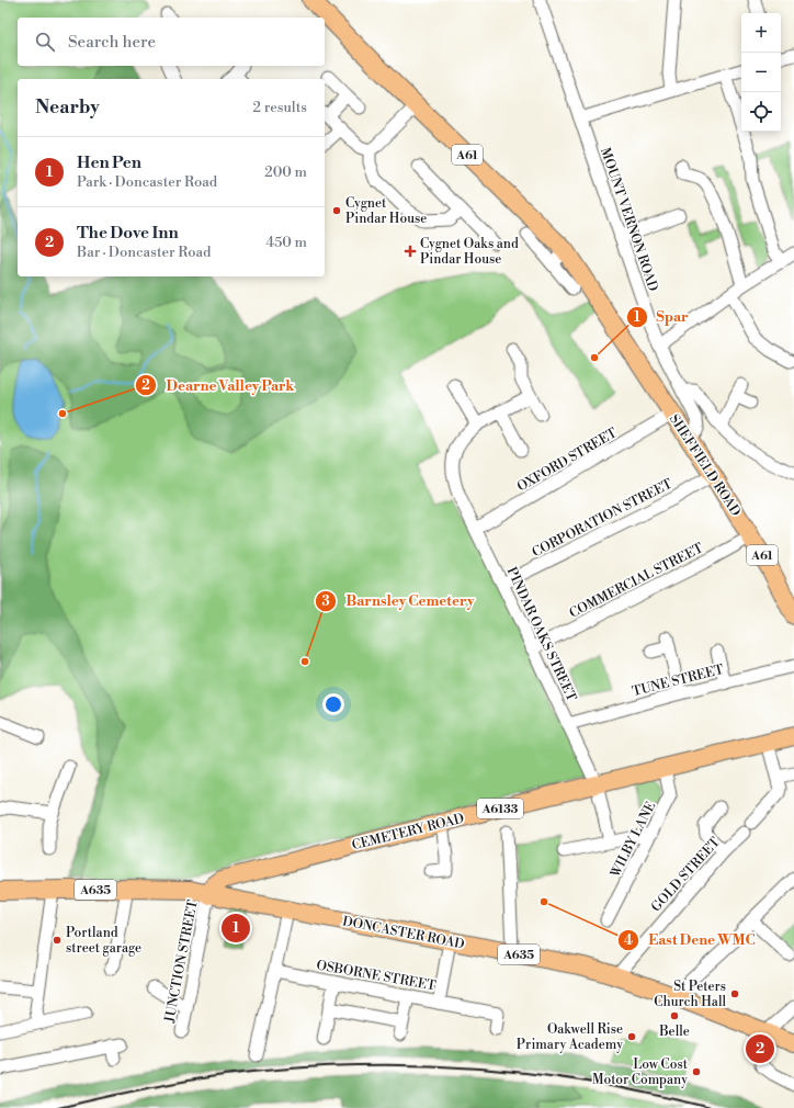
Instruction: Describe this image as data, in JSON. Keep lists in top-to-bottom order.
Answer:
{
  "streets": {
    "highway": [
      "A61",
      "SHEFFIELD ROAD",
      "A6133",
      "CEMETERY ROAD",
      "A635",
      "DONCASTER ROAD"
    ],
    "street": [
      "MOUNT VERNON ROAD",
      "OXFORD STREET",
      "CORPORATION STREET",
      "COMMERCIAL STREET",
      "PINDAR OAKS STREET",
      "TUNE STREET",
      "WILBY LANE",
      "GOLD STREET",
      "JUNCTION STREET",
      "OSBORNE STREET"
    ]
  },
  "crossings": [
    ["A61", "SHEFFIELD ROAD"],
    ["MOUNT VERNON ROAD", "SHEFFIELD ROAD"],
    ["OXFORD STREET", "SHEFFIELD ROAD"],
    ["OXFORD STREET", "PINDAR OAKS STREET"],
    ["SHEFFIELD ROAD", "CORPORATION STREET"],
    ["SHEFFIELD ROAD", "COMMERCIAL STREET"],
    ["CORPORATION STREET", "PINDAR OAKS STREET"],
    ["COMMERCIAL STREET", "PINDAR OAKS STREET"],
    ["PINDAR OAKS STREET", "TUNE STREET"],
    ["PINDAR OAKS STREET", "CEMETERY ROAD"],
    ["A6133", "CEMETERY ROAD"],
    ["A6133", "DONCASTER ROAD"],
    ["CEMETERY ROAD", "WILBY LANE"],
    ["GOLD STREET", "DONCASTER ROAD"],
    ["DONCASTER ROAD", "JUNCTION STREET"],
    ["DONCASTER ROAD", "OSBORNE STREET"]
  ],
  "places": {
    "other": [
      "Cygnet Pindar House",
      "Spar",
      "Dearne Valley Park",
      "Barnsley Cemetery",
      "East Dene WMC",
      "Portland street garage",
      "St Peters Church Hall",
      "Belle",
      "Oakwell Rise Primary Academy",
      "Low Cost Motor Company"
    ],
    "health": ["Cygnet Oaks and Pindar House"]
  },
  "page": {
    "map_buttons": ["+", "−"],
    "search": "Search here",
    "heading": ["Nearby", "2 results"],
    "list": [
      {
        "mark": "1",
        "name": "Hen Pen",
        "note": "Park · Doncaster Road",
        "value": "200 m"
      },
      {
        "mark": "2",
        "name": "The Dove Inn",
        "note": "Bar · Doncaster Road",
        "value": "450 m"
      }
    ],
    "pins": ["1", "2"]
  }
}
